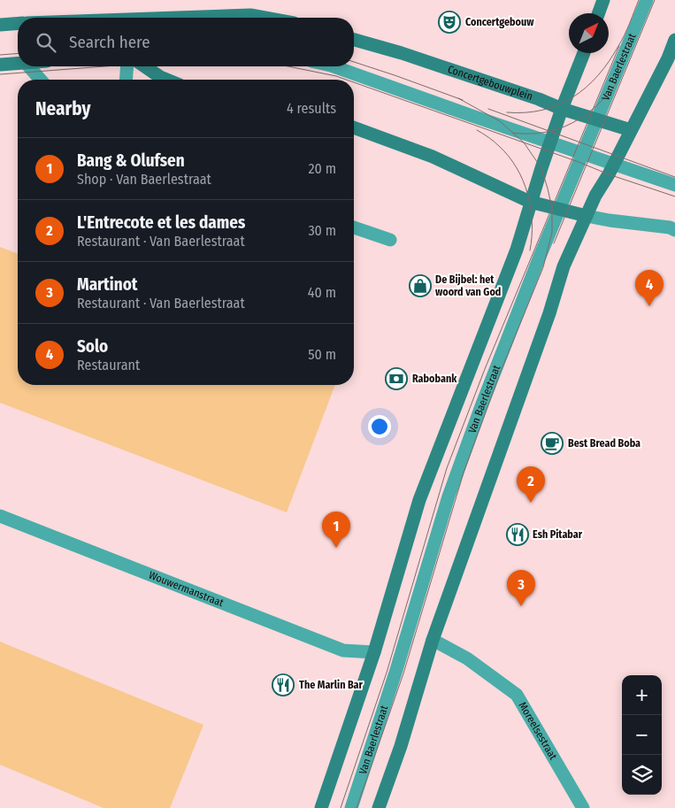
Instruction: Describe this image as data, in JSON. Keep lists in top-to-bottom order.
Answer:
{
  "streets": {
    "street": [
      "Van Baerlestraat",
      "Concertgebouwplein",
      "Wouwermanstraat",
      "Moreelsestraat"
    ]
  },
  "crossings": [
    ["Van Baerlestraat", "Concertgebouwplein"]
  ],
  "places": {
    "theatre": ["Concertgebouw"],
    "shop": ["De Bijbel: het woord van God"],
    "bank": ["Rabobank"],
    "cafe": ["Best Bread Boba"],
    "restaurant": ["Esh Pitabar", "The Marlin Bar"]
  },
  "north": "top right",
  "page": {
    "search": "Search here",
    "heading": ["Nearby", "4 results"],
    "list": [
      {
        "mark": "1",
        "name": "Bang & Olufsen",
        "note": "Shop · Van Baerlestraat",
        "value": "20 m"
      },
      {
        "mark": "2",
        "name": "L'Entrecote et les dames",
        "note": "Restaurant · Van Baerlestraat",
        "value": "30 m"
      },
      {
        "mark": "3",
        "name": "Martinot",
        "note": "Restaurant · Van Baerlestraat",
        "value": "40 m"
      },
      {
        "mark": "4",
        "name": "Solo",
        "note": "Restaurant",
        "value": "50 m"
      }
    ],
    "pins": [
      "4",
      "2",
      "1",
      "3"
    ],
    "map_buttons": ["+", "−"]
  }
}
